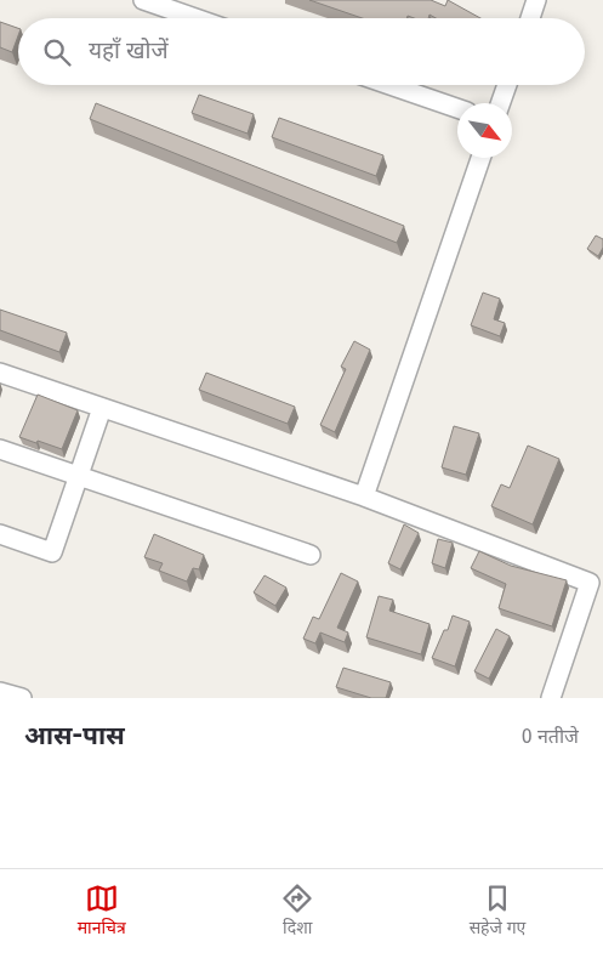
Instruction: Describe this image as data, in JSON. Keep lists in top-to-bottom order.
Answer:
{
  "north": "bottom right",
  "page": {
    "search": "यहाँ खोजें",
    "heading": ["आस-पास", "0 नतीजे"],
    "nav": ["मानचित्र", "दिशा", "सहेजे गए"]
  }
}
